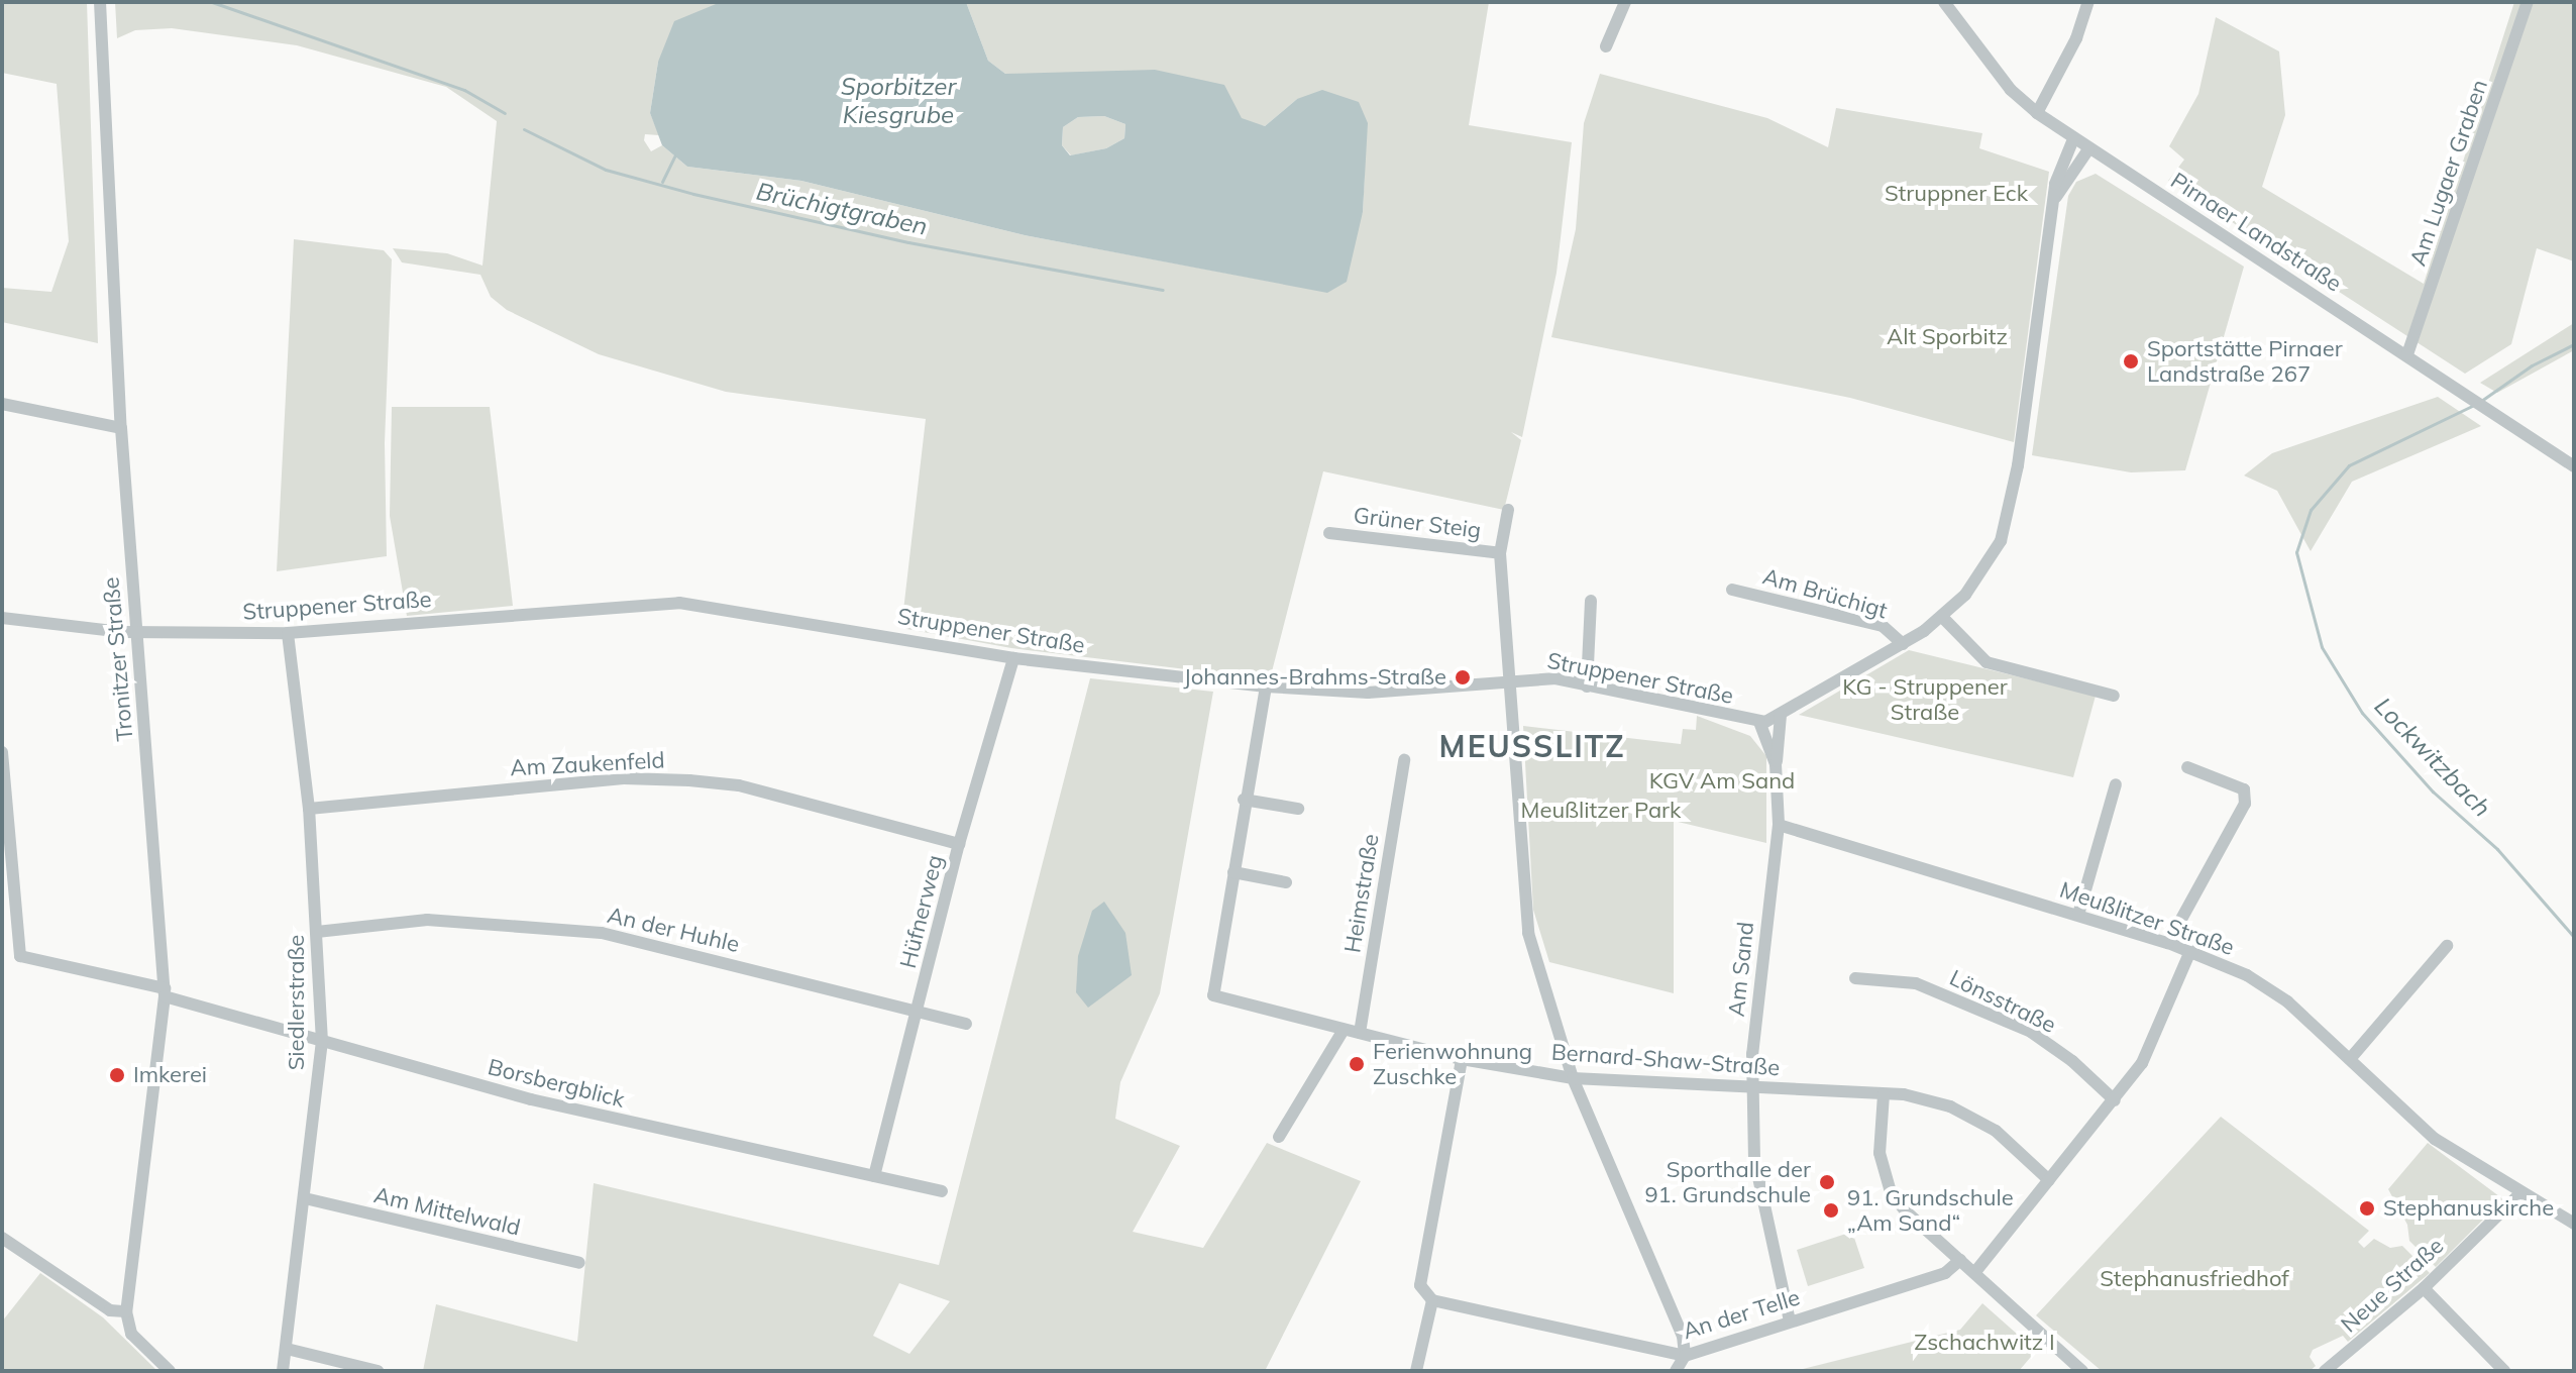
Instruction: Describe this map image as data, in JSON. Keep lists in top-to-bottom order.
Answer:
{
  "streets": {
    "street": [
      "Am Lugaer Graben",
      "Pirnaer Landstraße",
      "Grüner Steig",
      "Am Brüchigt",
      "Struppener Straße",
      "Tronitzer Straße",
      "Am Zaukenfeld",
      "Heimstraße",
      "Hüfnerweg",
      "Meußlitzer Straße",
      "An der Huhle",
      "Am Sand",
      "Lönsstraße",
      "Siedlerstraße",
      "Bernard-Shaw-Straße",
      "Borsbergblick",
      "Am Mittelwald",
      "Neue Straße",
      "An der Telle"
    ]
  },
  "crossings": [
    ["Am Lugaer Graben", "Pirnaer Landstraße"],
    ["Pirnaer Landstraße", "Struppener Straße"],
    ["Am Brüchigt", "Struppener Straße"],
    ["Struppener Straße", "Tronitzer Straße"],
    ["Struppener Straße", "Hüfnerweg"],
    ["Struppener Straße", "Am Sand"],
    ["Struppener Straße", "Siedlerstraße"],
    ["Tronitzer Straße", "Borsbergblick"],
    ["Am Zaukenfeld", "Hüfnerweg"],
    ["Am Zaukenfeld", "Siedlerstraße"],
    ["Heimstraße", "Bernard-Shaw-Straße"],
    ["Hüfnerweg", "An der Huhle"],
    ["Hüfnerweg", "Borsbergblick"],
    ["Meußlitzer Straße", "Am Sand"],
    ["Meußlitzer Straße", "Neue Straße"],
    ["An der Huhle", "Siedlerstraße"],
    ["Am Sand", "Bernard-Shaw-Straße"],
    ["Am Sand", "An der Telle"],
    ["Siedlerstraße", "Borsbergblick"],
    ["Siedlerstraße", "Am Mittelwald"]
  ],
  "districts": ["MEUSSLITZ"],
  "water": ["Sporbitzer Kiesgrube", "Brüchigtgraben", "Lockwitzbach"],
  "parks": [
    "Struppner Eck",
    "Alt Sporbitz",
    "KG - Struppener Straße",
    "KGV Am Sand",
    "Meußlitzer Park",
    "Stephanusfriedhof",
    "Zschachwitz I"
  ],
  "places": [
    "Sportstätte Pirnaer Landstraße 267",
    "Johannes-Brahms-Straße",
    "Ferienwohnung Zuschke",
    "Imkerei",
    "Sporthalle der 91. Grundschule",
    "Stephanuskirche",
    "91. Grundschule „Am Sand“"
  ]
}
